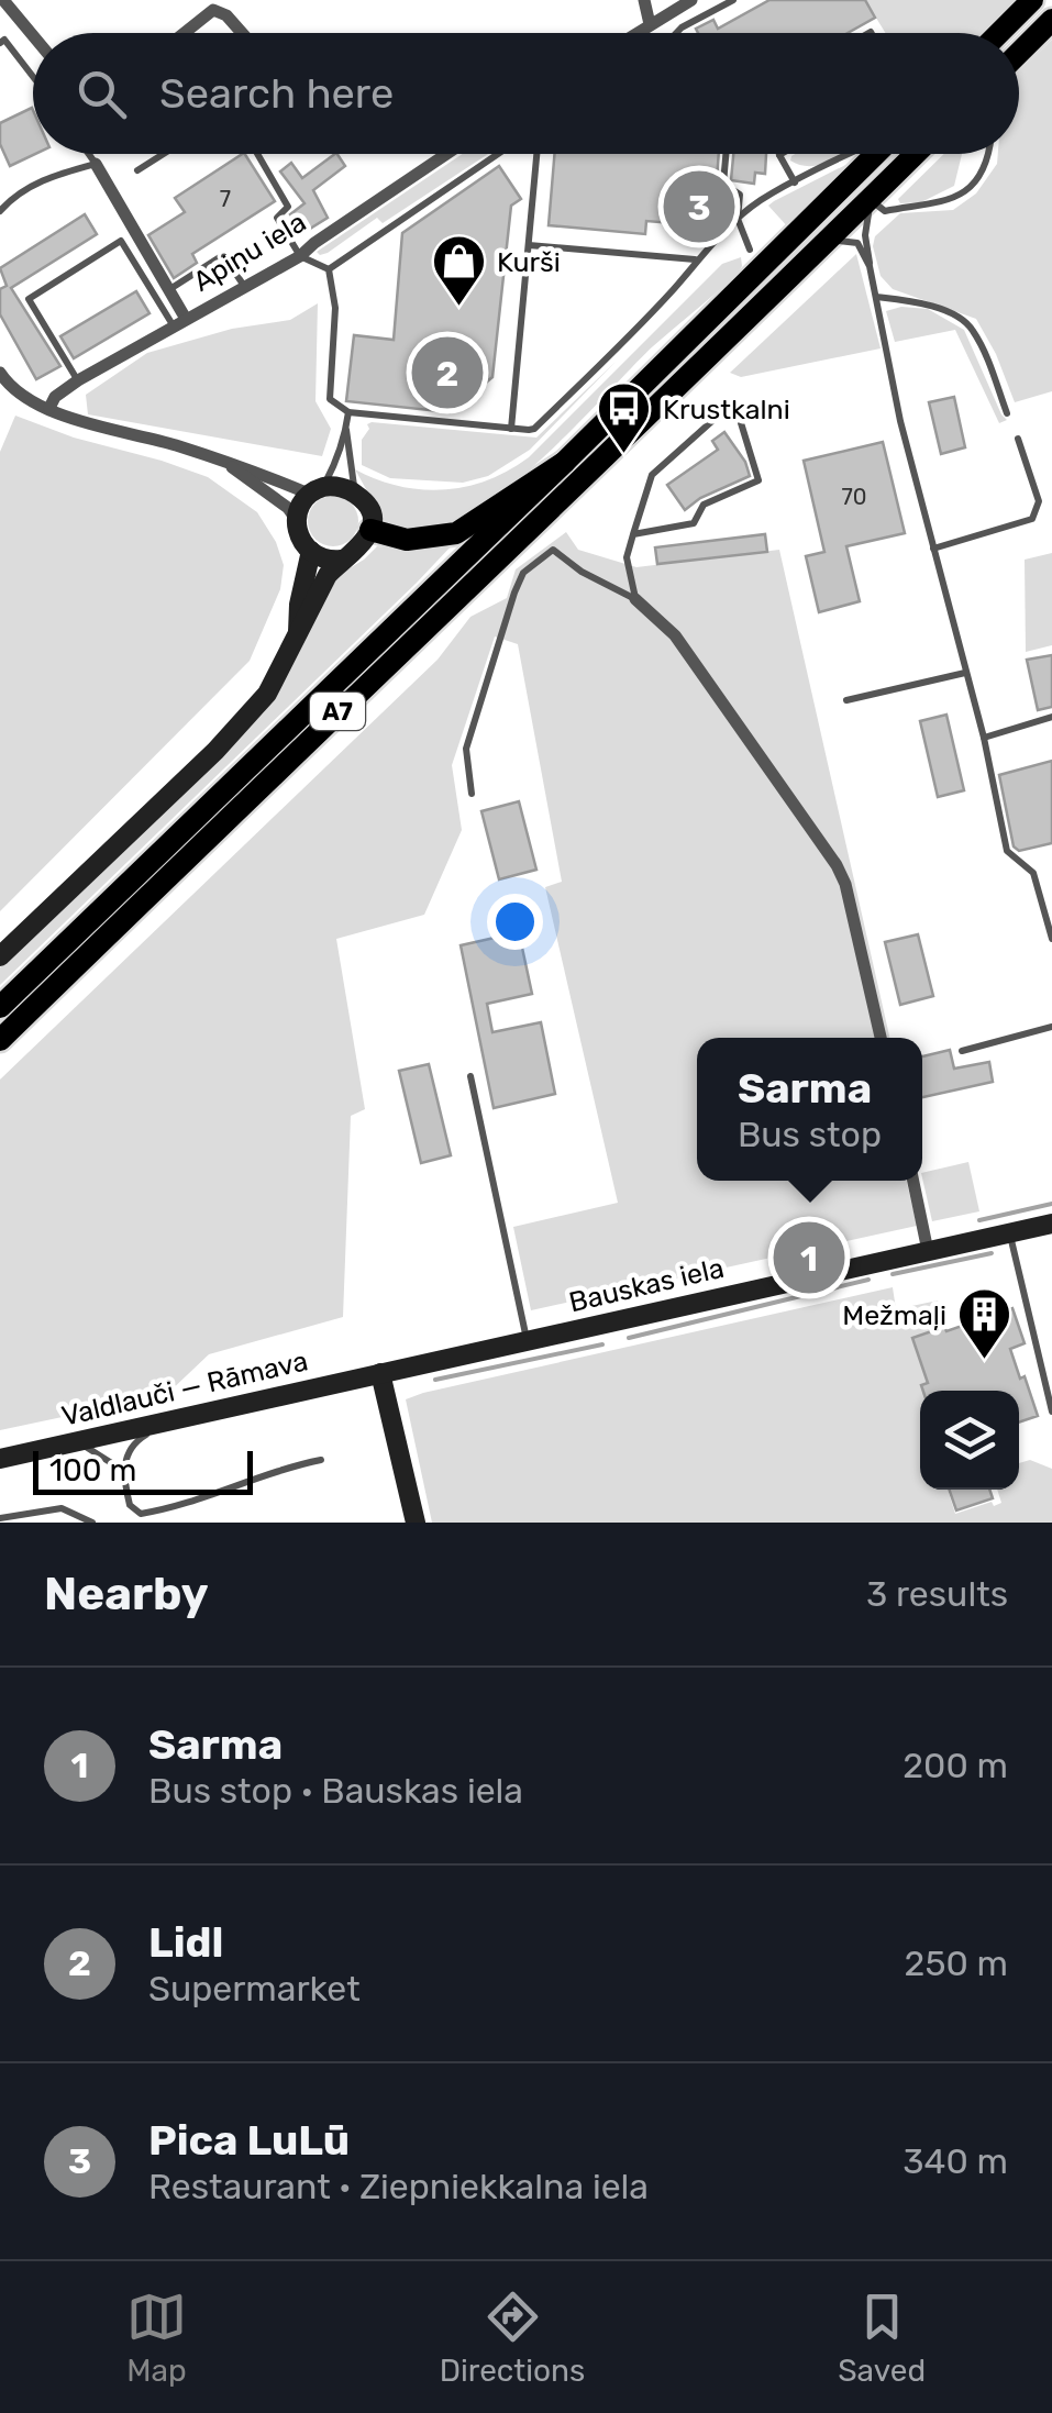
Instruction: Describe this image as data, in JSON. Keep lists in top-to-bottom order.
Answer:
{
  "streets": {
    "highway": ["A7"],
    "main road": ["Bauskas iela", "Valdlauči — Rāmava"],
    "street": ["Apiņu iela"]
  },
  "crossings": [
    ["Bauskas iela", "Valdlauči — Rāmava"]
  ],
  "places": {
    "shop": ["Kurši"],
    "bus stop": ["Krustkalni"],
    "building": ["Mežmaļi"]
  },
  "house_numbers": ["7", "70"],
  "scale_bar": "100 m",
  "page": {
    "search": "Search here",
    "pins": ["3", "2", "1"],
    "popup": ["Sarma", "Bus stop"],
    "scale": "100 m",
    "heading": ["Nearby", "3 results"],
    "list": [
      {
        "mark": "1",
        "name": "Sarma",
        "note": "Bus stop · Bauskas iela",
        "value": "200 m"
      },
      {
        "mark": "2",
        "name": "Lidl",
        "note": "Supermarket",
        "value": "250 m"
      },
      {
        "mark": "3",
        "name": "Pica LuLū",
        "note": "Restaurant · Ziepniekkalna iela",
        "value": "340 m"
      }
    ],
    "nav": ["Map", "Directions", "Saved"]
  }
}
